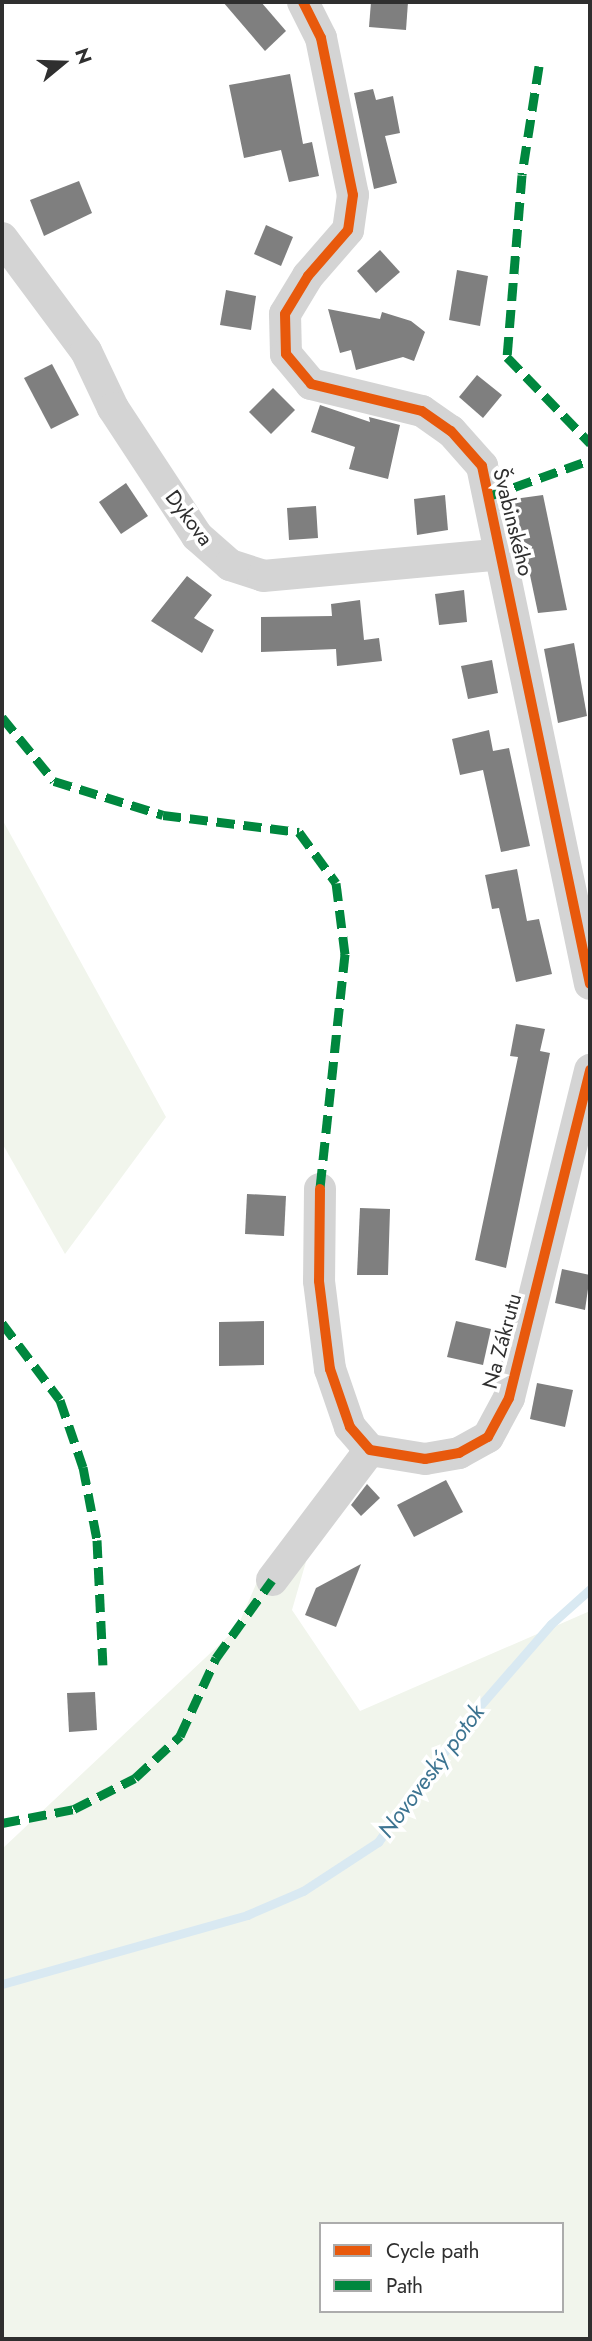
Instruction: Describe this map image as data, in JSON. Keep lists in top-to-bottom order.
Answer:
{
  "streets": {
    "street": ["Dykova", "Švabinského", "Na Zákrutu"]
  },
  "crossings": [
    ["Dykova", "Švabinského"]
  ],
  "water": ["Novoveský potok"],
  "legend": ["Cycle path", "Path"],
  "north": "right"
}
